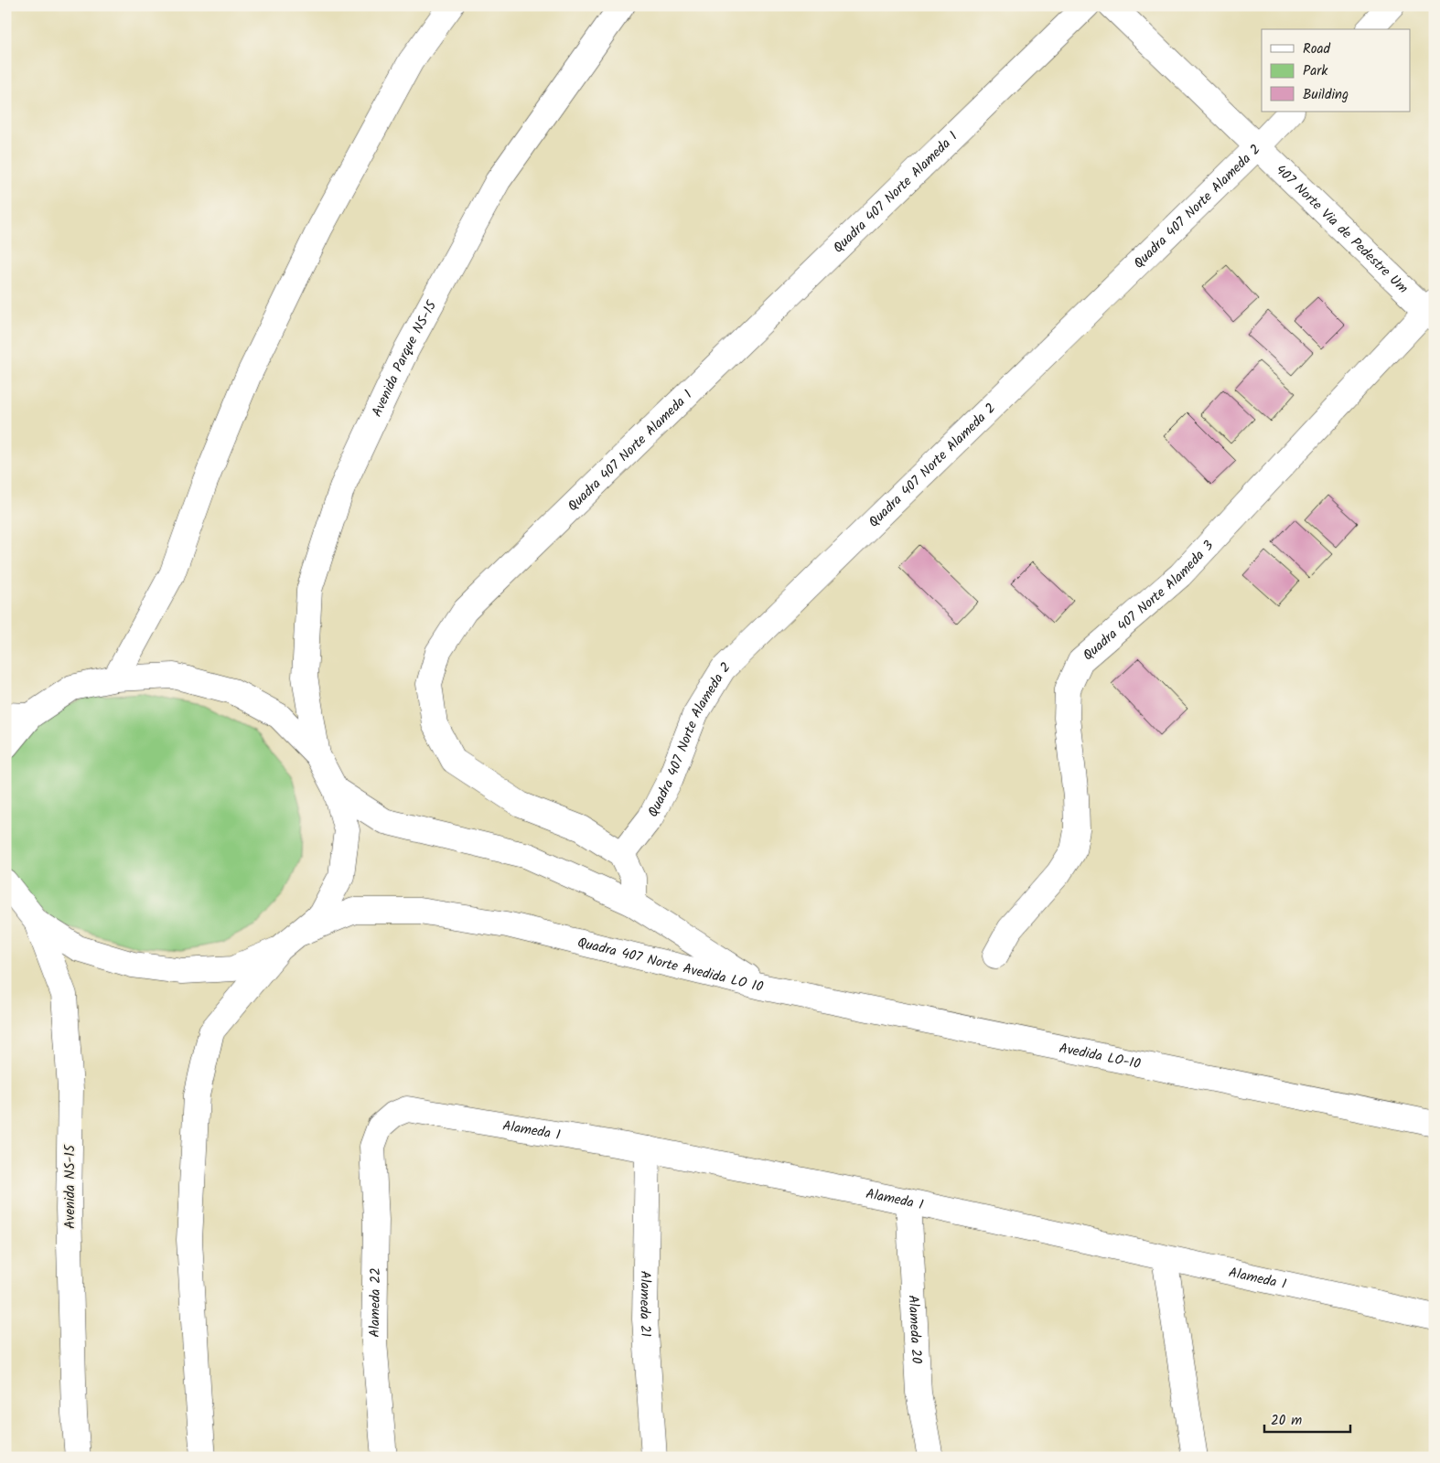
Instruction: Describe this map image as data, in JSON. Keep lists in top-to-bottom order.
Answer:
{
  "streets": {
    "street": [
      "Quadra 407 Norte Alameda 1",
      "Quadra 407 Norte Alameda 2",
      "407 Norte Via de Pedestre Um",
      "Avenida Parque NS-15",
      "Quadra 407 Norte Alameda 3",
      "Quadra 407 Norte Avedida LO 10",
      "Avedida LO-10",
      "Alameda 1",
      "Avenida NS-15",
      "Alameda 22",
      "Alameda 21",
      "Alameda 20"
    ]
  },
  "crossings": [
    ["Quadra 407 Norte Alameda 1", "Quadra 407 Norte Alameda 2"],
    ["Quadra 407 Norte Alameda 2", "407 Norte Via de Pedestre Um"],
    ["407 Norte Via de Pedestre Um", "Quadra 407 Norte Alameda 3"],
    ["Quadra 407 Norte Avedida LO 10", "Avedida LO-10"],
    ["Quadra 407 Norte Avedida LO 10", "Avenida NS-15"],
    ["Alameda 1", "Alameda 22"],
    ["Alameda 1", "Alameda 21"],
    ["Alameda 1", "Alameda 20"]
  ],
  "legend": ["Road", "Park", "Building"],
  "scale_bar": "20 m"
}
